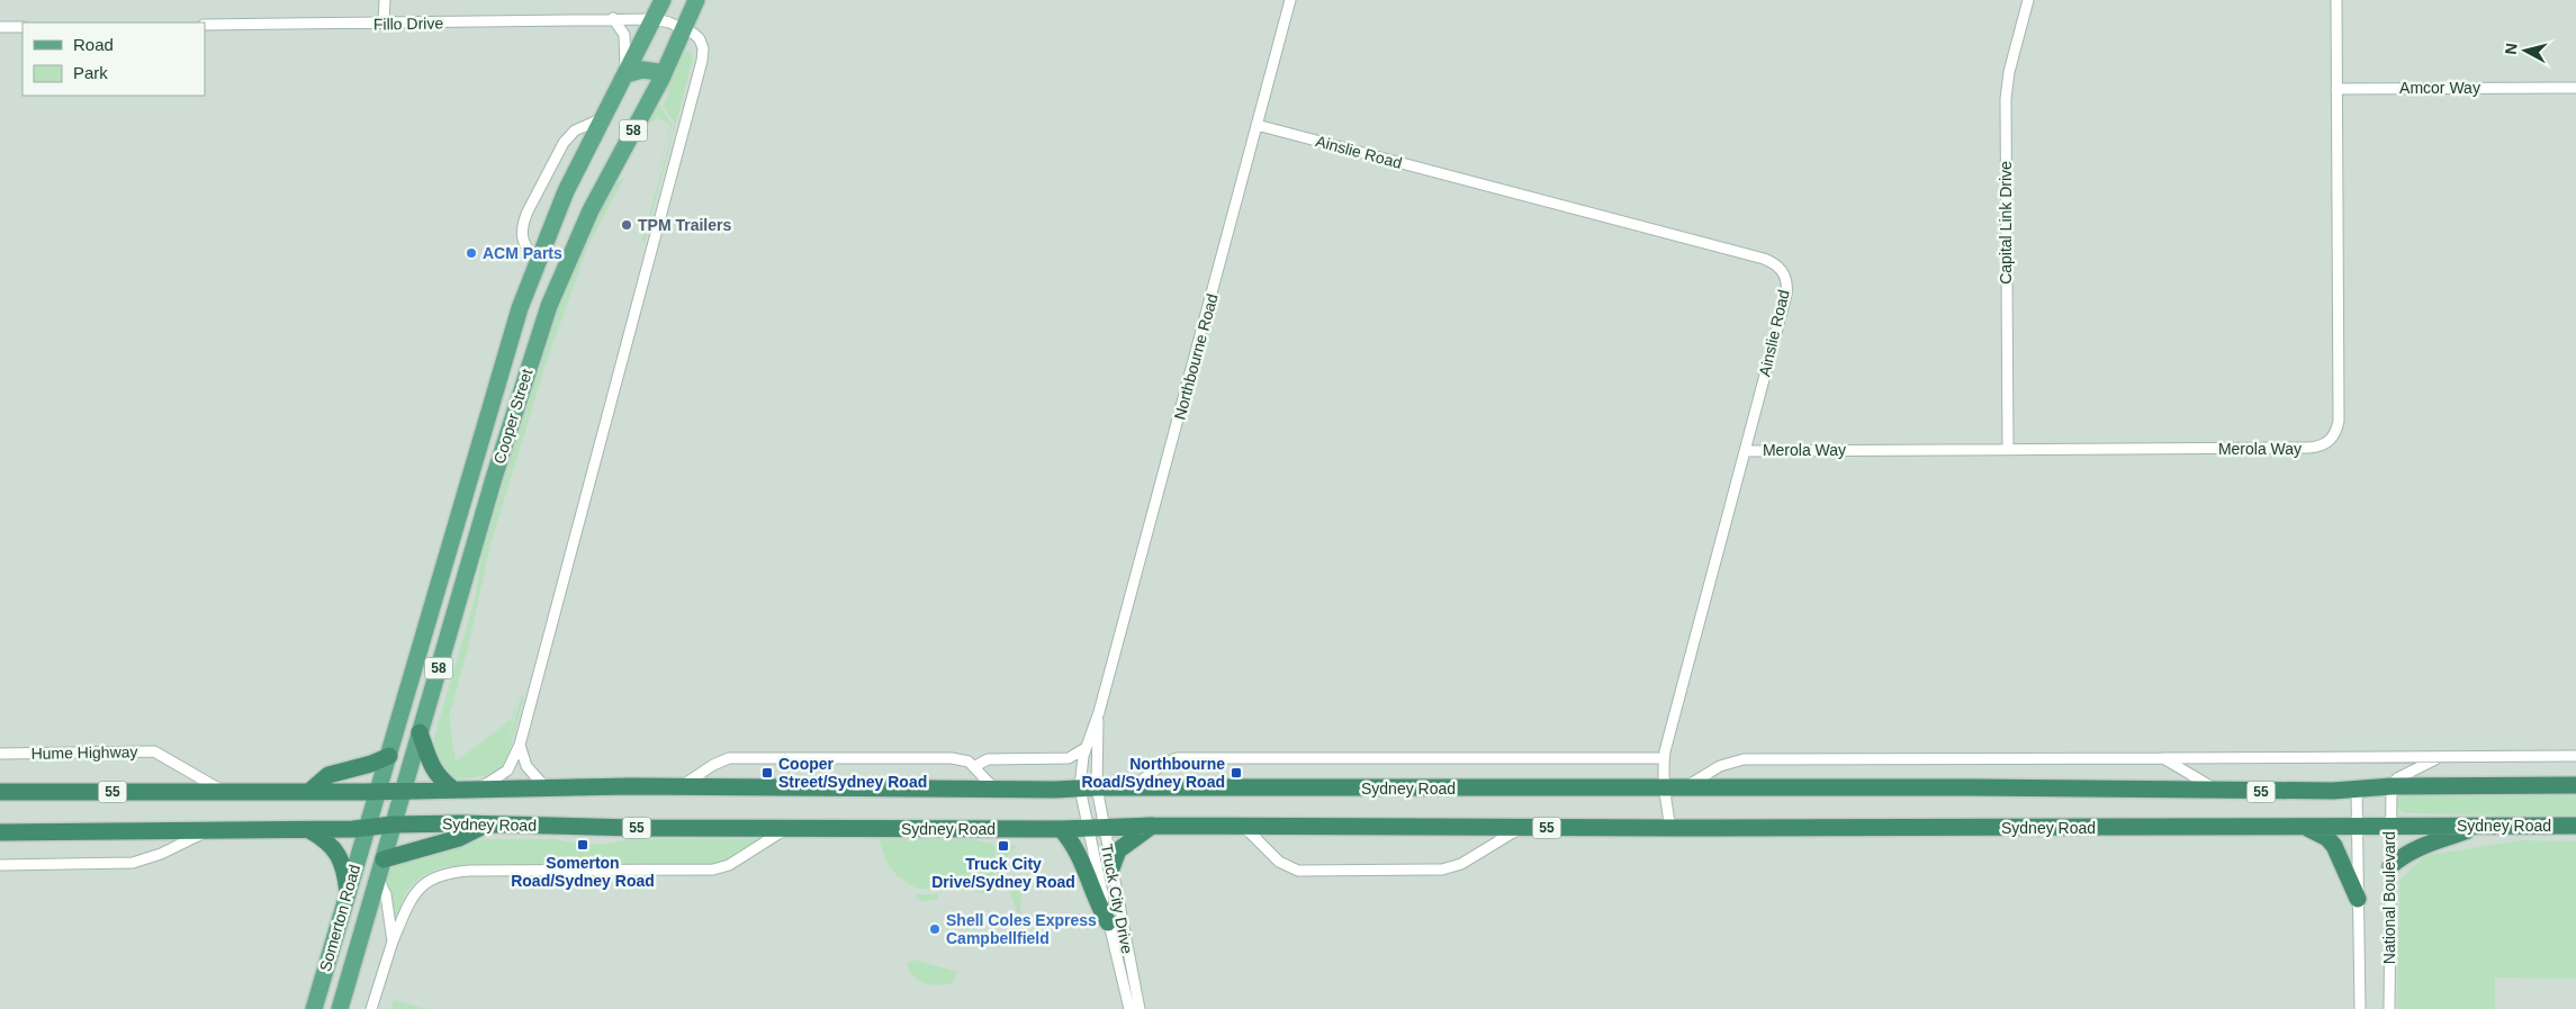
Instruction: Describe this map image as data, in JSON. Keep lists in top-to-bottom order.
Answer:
{
  "streets": {
    "highway": ["Sydney Road", "55"],
    "main road": ["58", "Cooper Street", "Somerton Road"],
    "street": [
      "Fillo Drive",
      "Amcor Way",
      "Ainslie Road",
      "Capital Link Drive",
      "Northbourne Road",
      "Merola Way",
      "Hume Highway",
      "National Boulevard",
      "Truck City Drive"
    ]
  },
  "crossings": [
    ["Fillo Drive", "Cooper Street"],
    ["Amcor Way", "Merola Way"],
    ["Ainslie Road", "Northbourne Road"],
    ["Ainslie Road", "Merola Way"],
    ["Ainslie Road", "Sydney Road"],
    ["Capital Link Drive", "Merola Way"],
    ["Northbourne Road", "Sydney Road"],
    ["Northbourne Road", "Truck City Drive"],
    ["Cooper Street", "Sydney Road"],
    ["Cooper Street", "55"],
    ["Cooper Street", "Somerton Road"],
    ["Hume Highway", "55"],
    ["Sydney Road", "55"],
    ["Sydney Road", "National Boulevard"],
    ["Sydney Road", "Truck City Drive"],
    ["Sydney Road", "Somerton Road"],
    ["55", "Somerton Road"]
  ],
  "places": {
    "other": ["TPM Trailers", "ACM Parts", "Shell Coles Express Campbellfield"],
    "transit": [
      "Cooper Street/Sydney Road",
      "Northbourne Road/Sydney Road",
      "Somerton Road/Sydney Road",
      "Truck City Drive/Sydney Road"
    ]
  },
  "legend": ["Road", "Park"],
  "north": "left"
}
